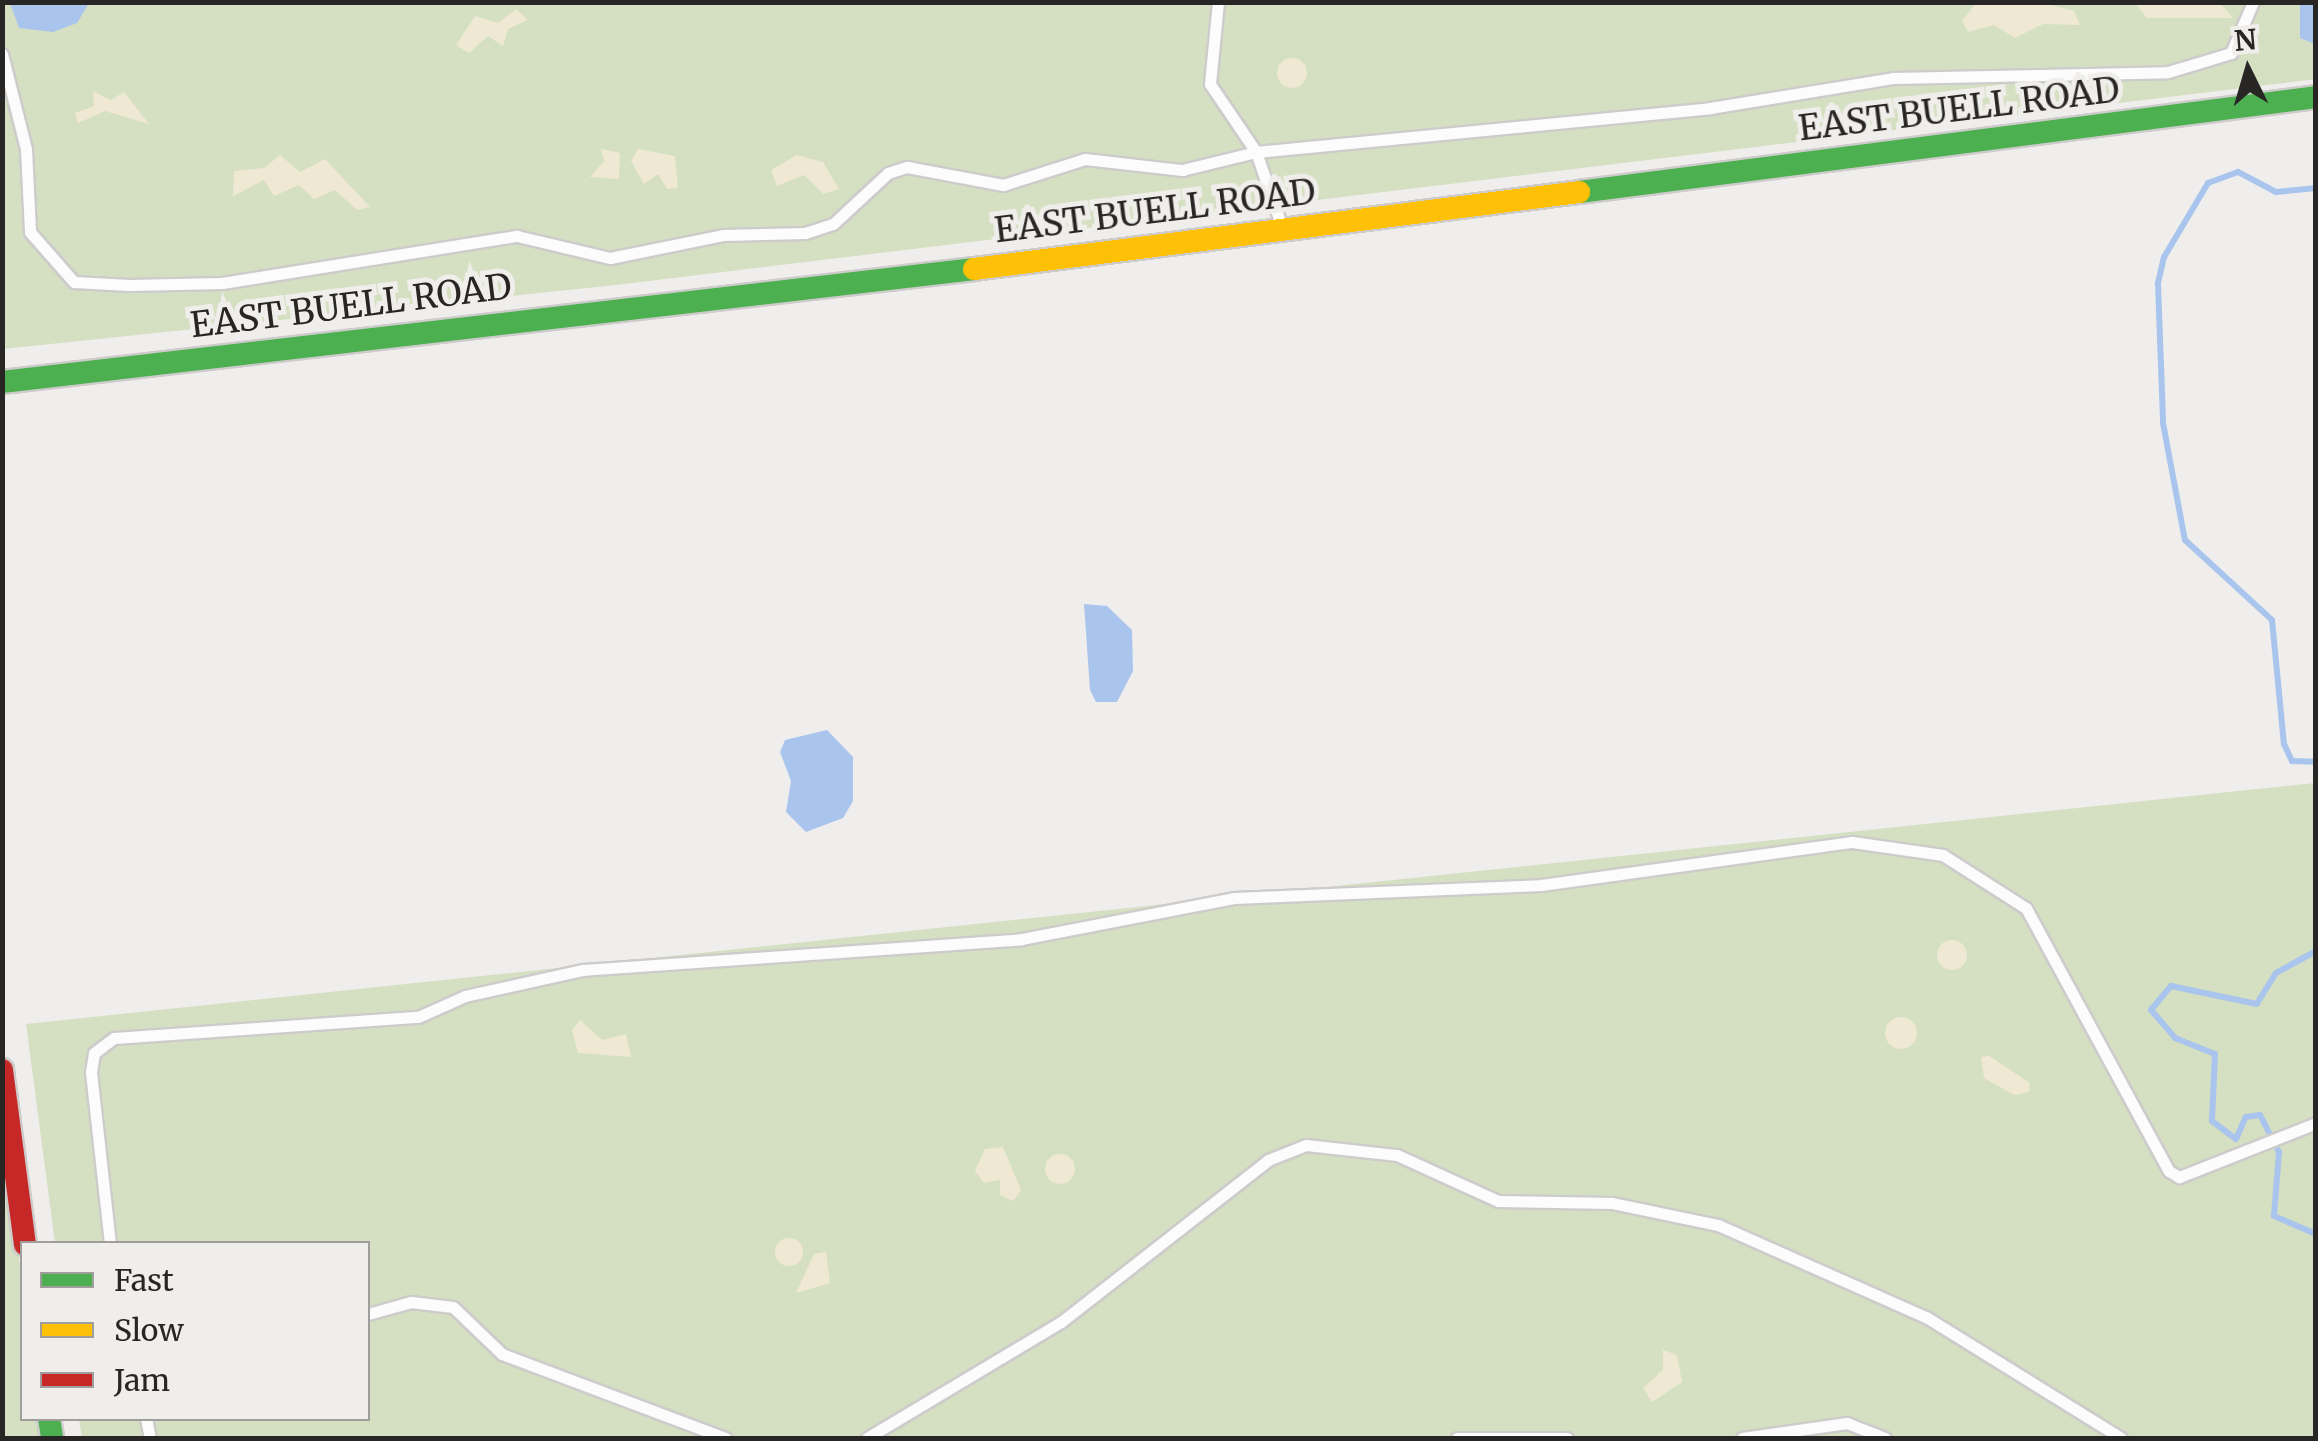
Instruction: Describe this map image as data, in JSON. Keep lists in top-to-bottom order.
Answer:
{
  "streets": {
    "street": ["EAST BUELL ROAD"]
  },
  "legend": ["Fast", "Slow", "Jam"],
  "north": "top"
}
